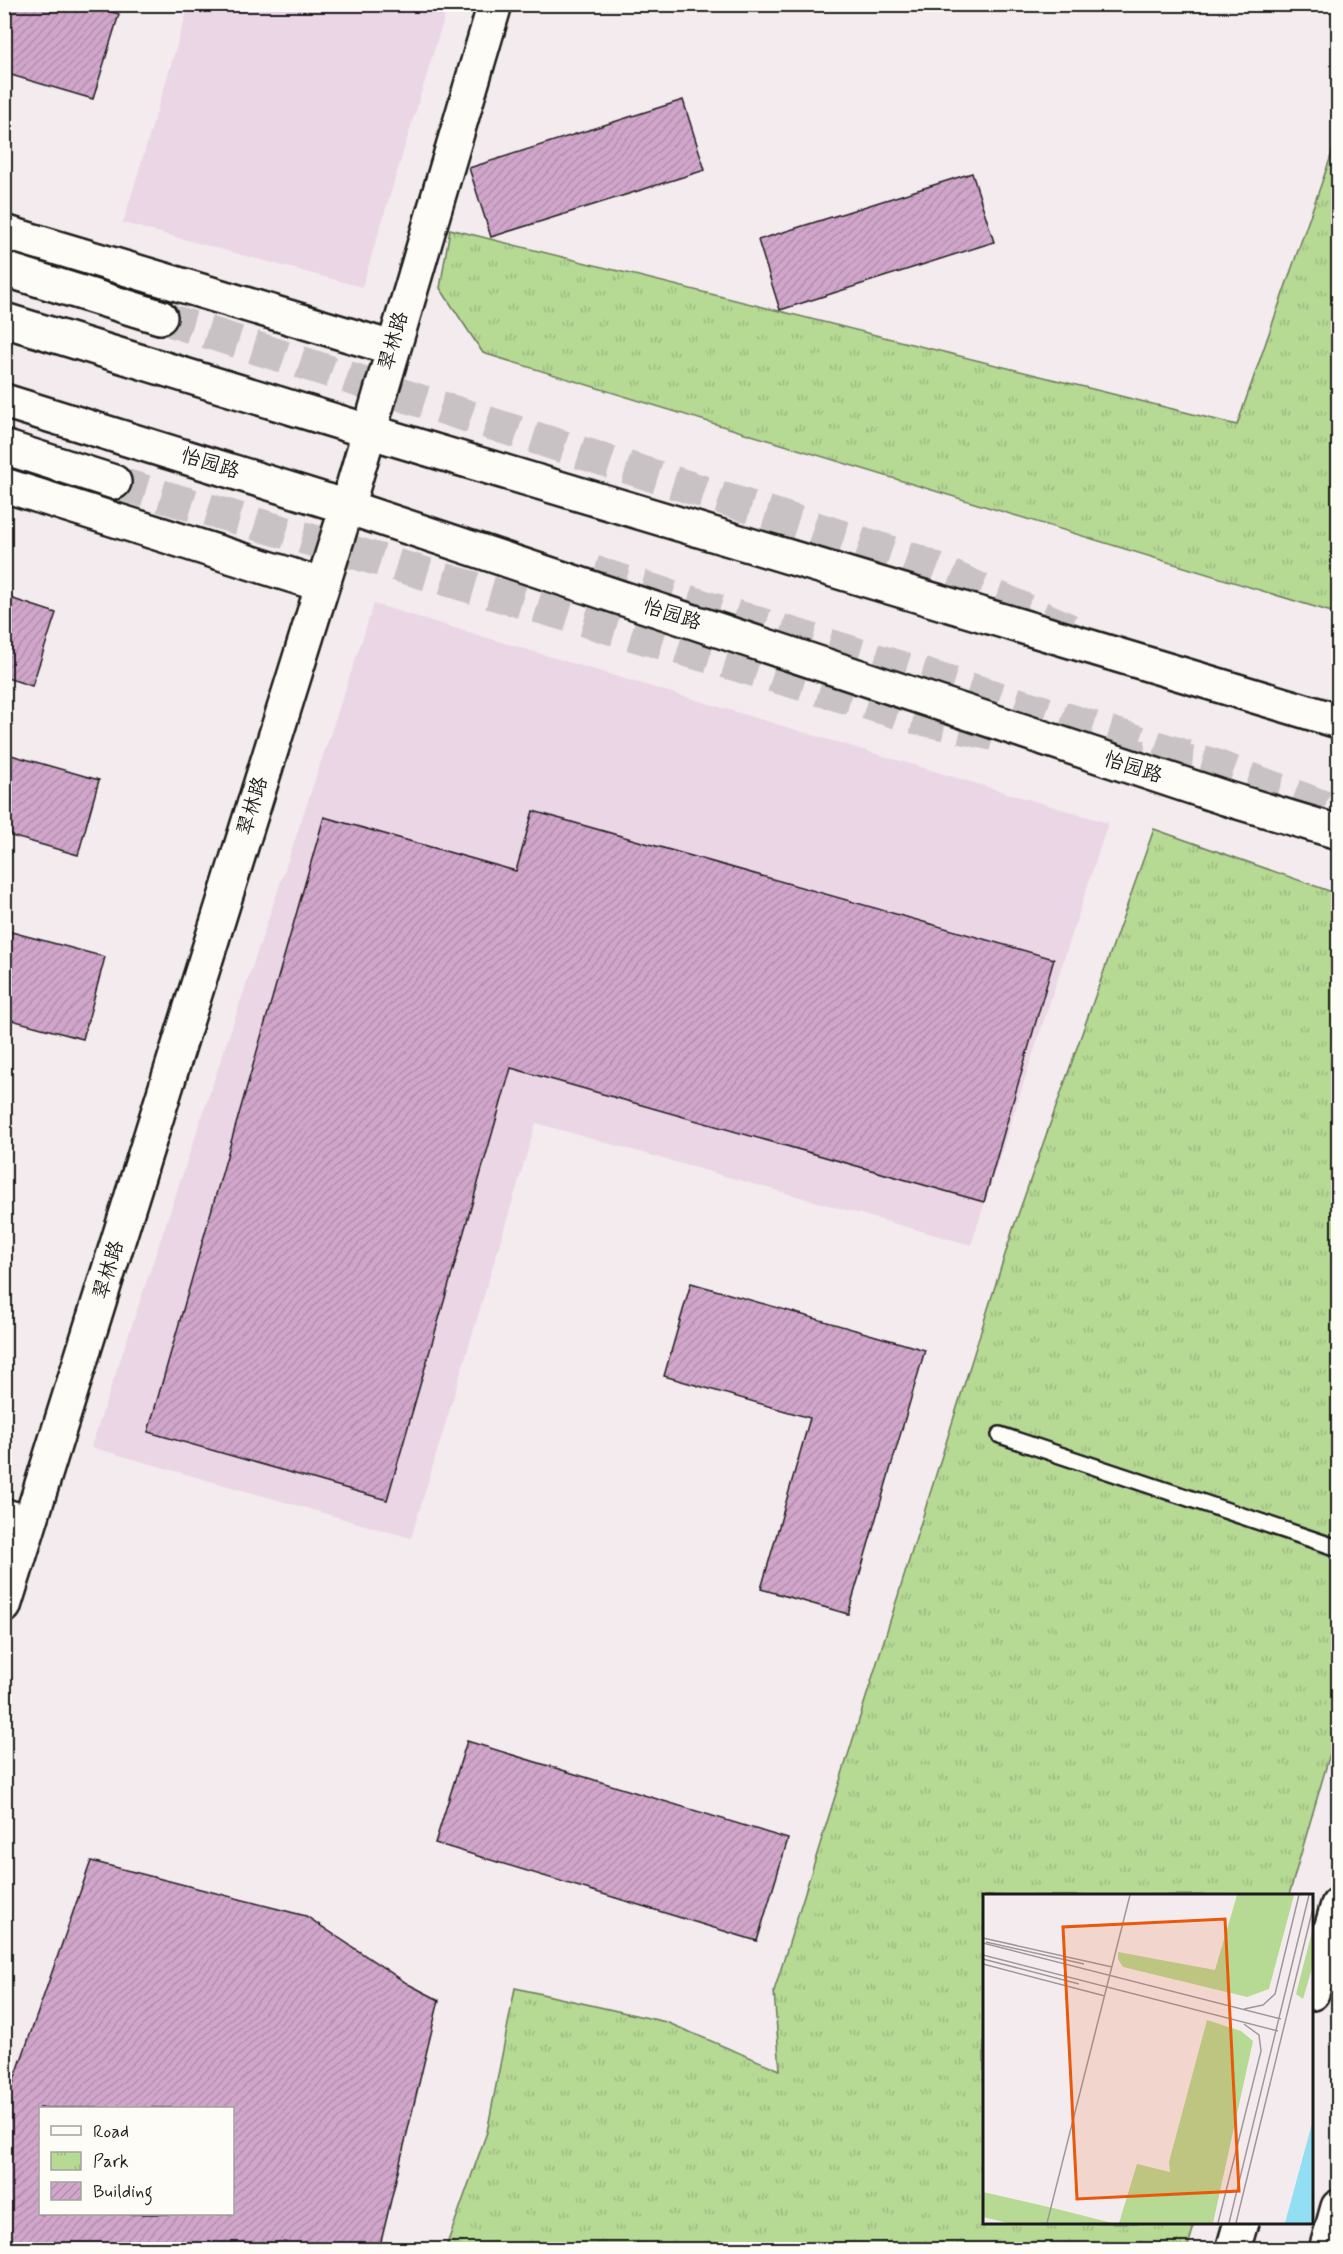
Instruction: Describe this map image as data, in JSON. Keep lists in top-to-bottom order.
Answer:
{
  "streets": {
    "main road": ["翠林路", "怡园路"]
  },
  "crossings": [
    ["翠林路", "怡园路"]
  ],
  "legend": ["Road", "Park", "Building"]
}
